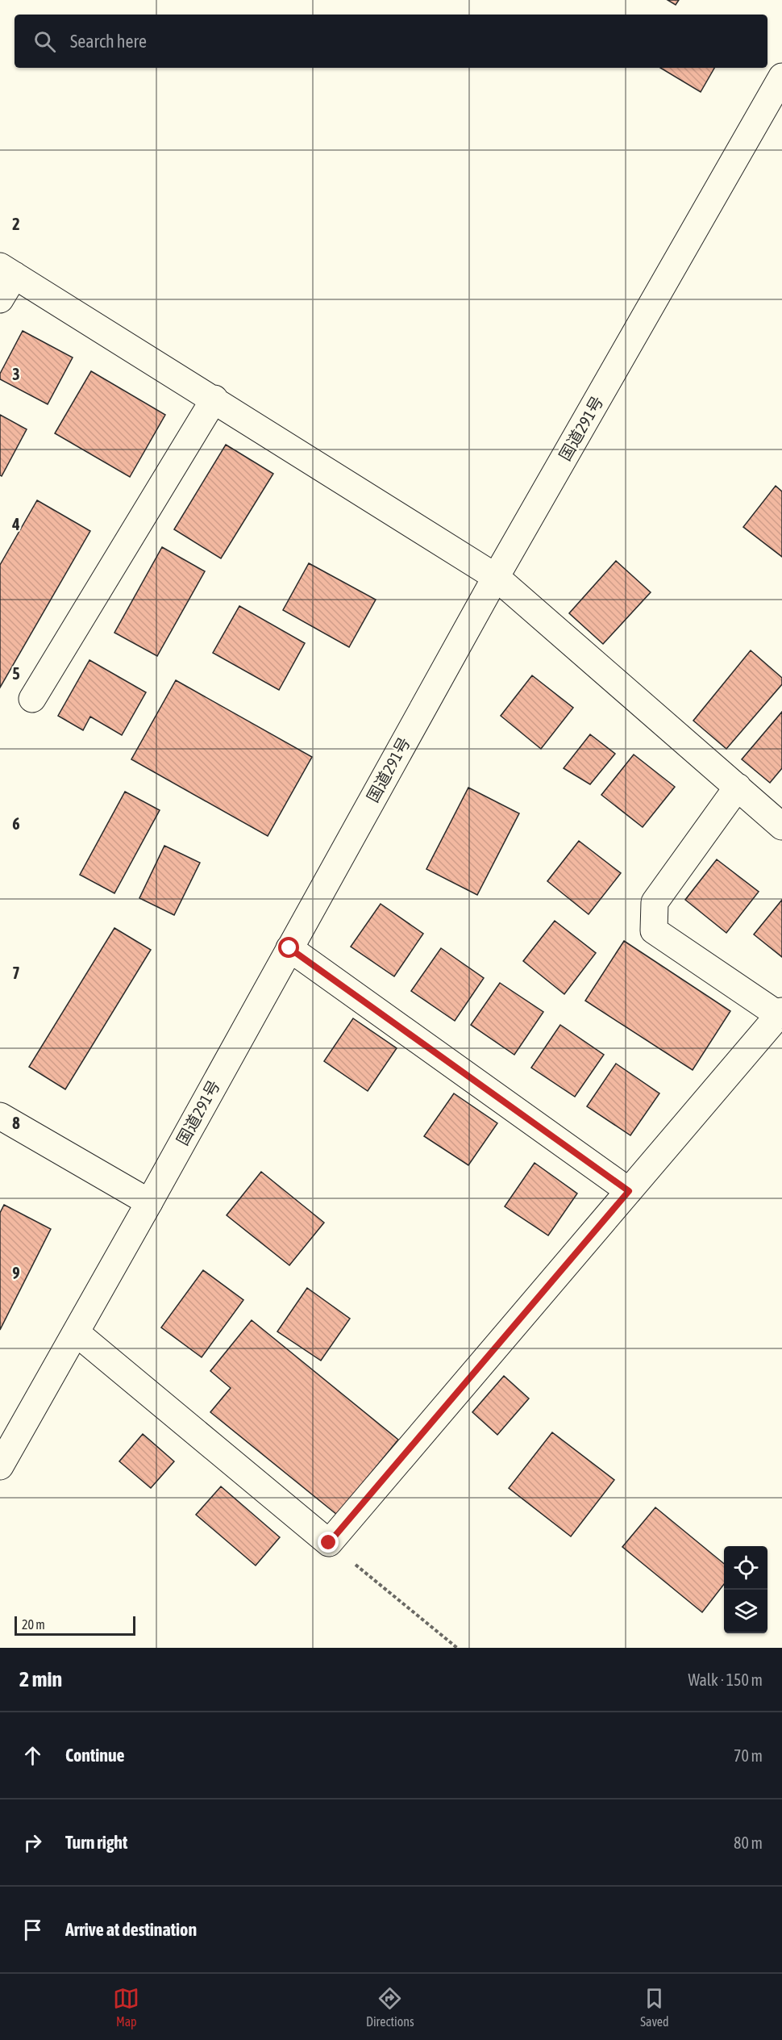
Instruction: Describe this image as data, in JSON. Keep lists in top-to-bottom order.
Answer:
{
  "streets": {
    "main road": ["国道291号"]
  },
  "scale_bar": "20 m",
  "page": {
    "search": "Search here",
    "scale": "20 m",
    "heading": ["2 min", "Walk · 150 m"],
    "list": [
      ["Continue", "70 m"],
      ["Turn right", "80 m"],
      "Arrive at destination"
    ],
    "nav": ["Map", "Directions", "Saved"]
  },
  "grid": {
    "rows": [
      "2",
      "3",
      "4",
      "5",
      "6",
      "7",
      "8",
      "9"
    ]
  }
}
